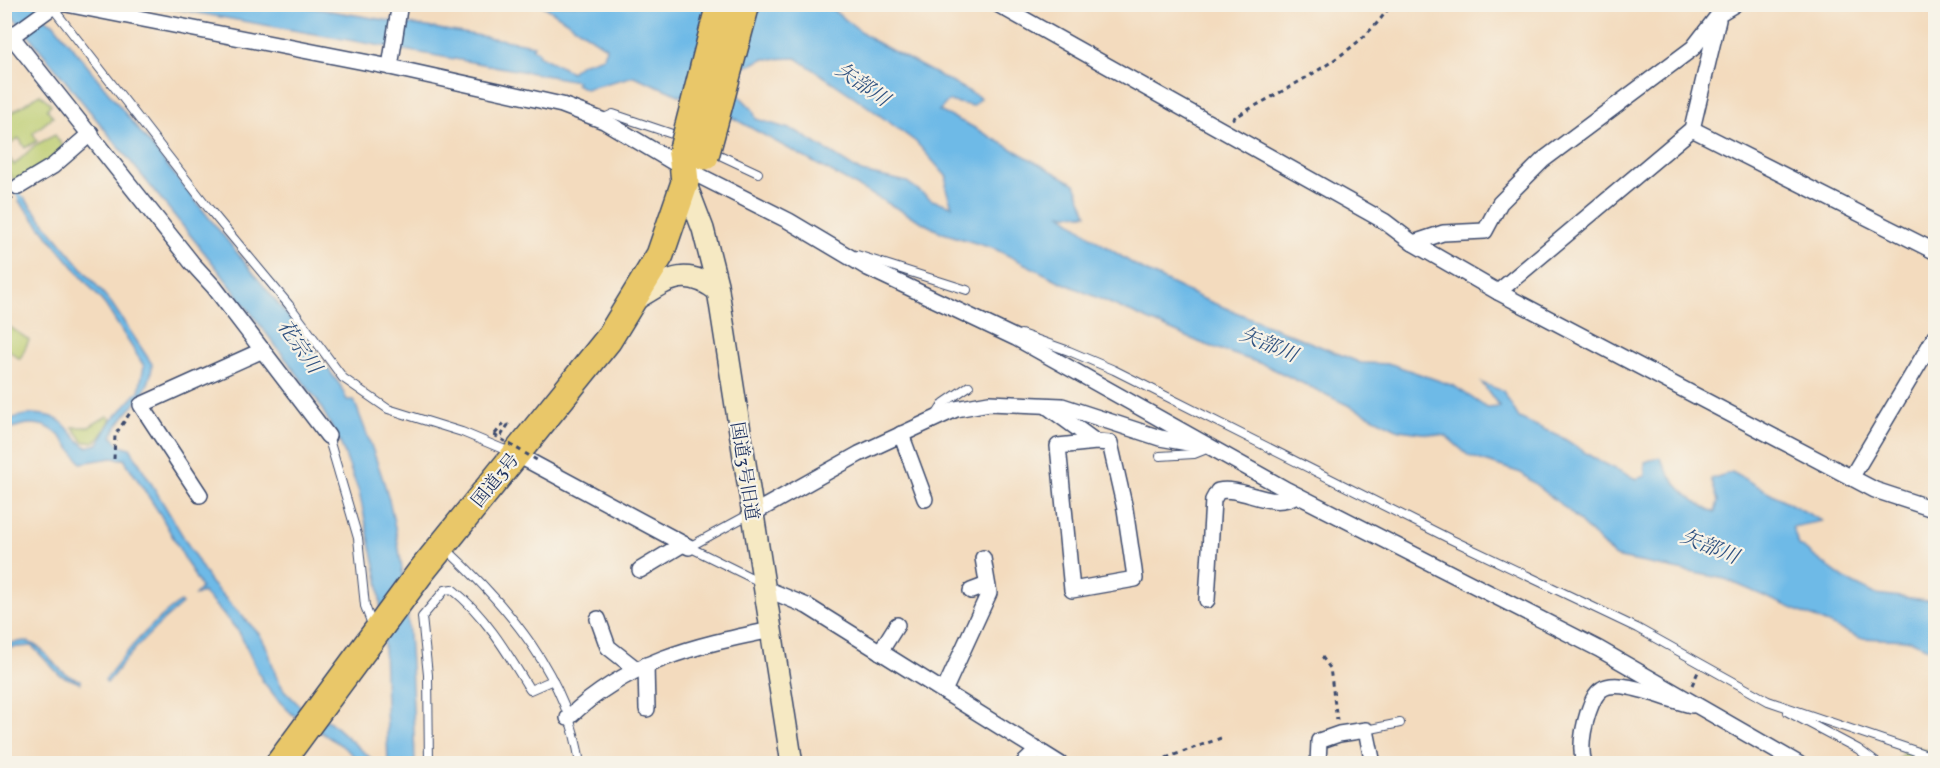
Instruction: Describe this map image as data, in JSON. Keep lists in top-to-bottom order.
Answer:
{
  "streets": {
    "highway": ["国道3号"],
    "street": ["国道3号旧道"]
  },
  "crossings": [
    ["国道3号旧道", "国道3号"]
  ],
  "water": ["矢部川", "花宗川"]
}
